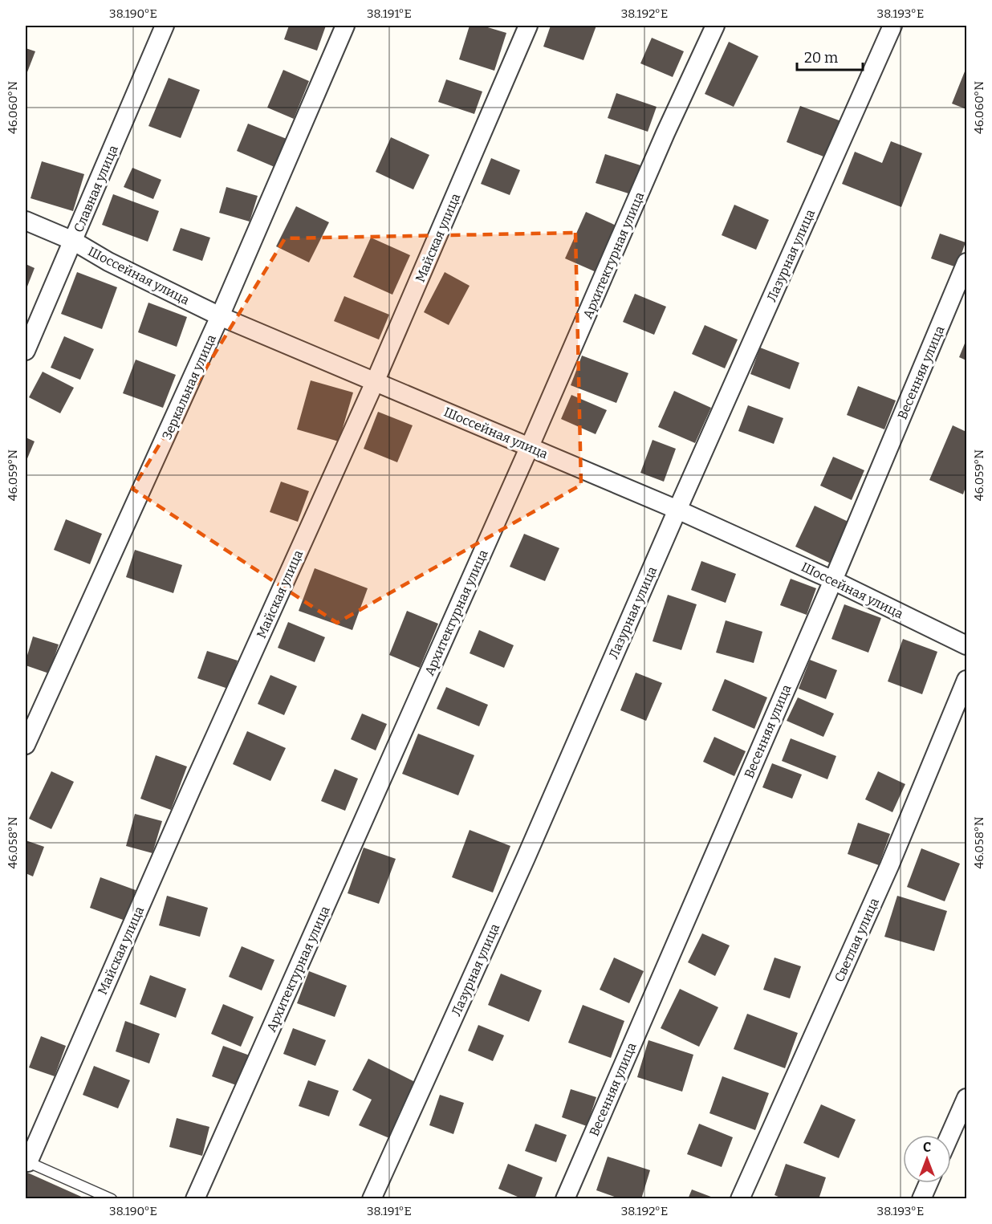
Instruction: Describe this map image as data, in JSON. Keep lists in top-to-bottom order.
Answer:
{
  "streets": {
    "street": [
      "Славная улица",
      "Майская улица",
      "Архитектурная улица",
      "Лазурная улица",
      "Шоссейная улица",
      "Весенняя улица",
      "Зеркальная улица",
      "Светлая улица"
    ]
  },
  "crossings": [
    ["Славная улица", "Шоссейная улица"],
    ["Майская улица", "Шоссейная улица"],
    ["Архитектурная улица", "Шоссейная улица"],
    ["Лазурная улица", "Шоссейная улица"],
    ["Шоссейная улица", "Весенняя улица"],
    ["Шоссейная улица", "Зеркальная улица"]
  ],
  "scale_bar": "20 m",
  "north": "top",
  "coordinates": [
    "38.190°E",
    "38.191°E",
    "38.192°E",
    "38.193°E",
    "46.060°N",
    "46.059°N",
    "46.058°N"
  ]
}
